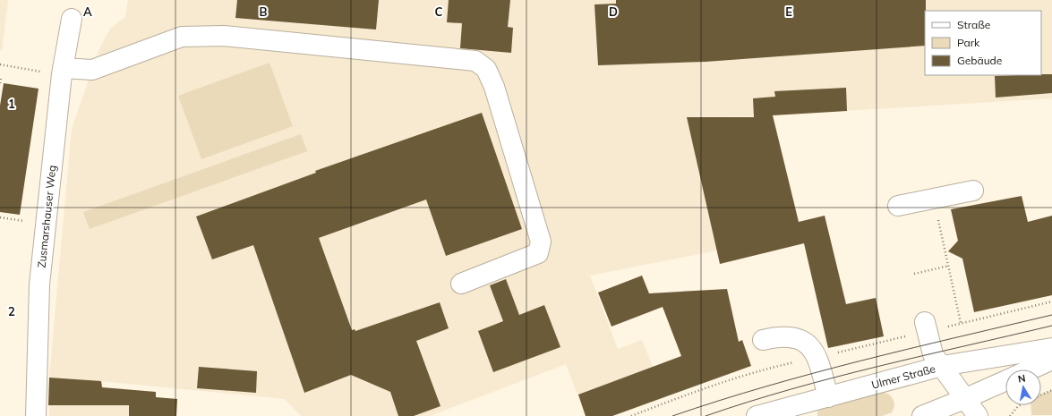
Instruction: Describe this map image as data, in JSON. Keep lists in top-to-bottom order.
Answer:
{
  "streets": {
    "street": ["Zusmarshauser Weg", "Ulmer Straße"]
  },
  "legend": ["Straße", "Park", "Gebäude"],
  "north": "top",
  "grid": {
    "columns": [
      "A",
      "B",
      "C",
      "D",
      "E"
    ],
    "rows": ["1", "2"]
  }
}
